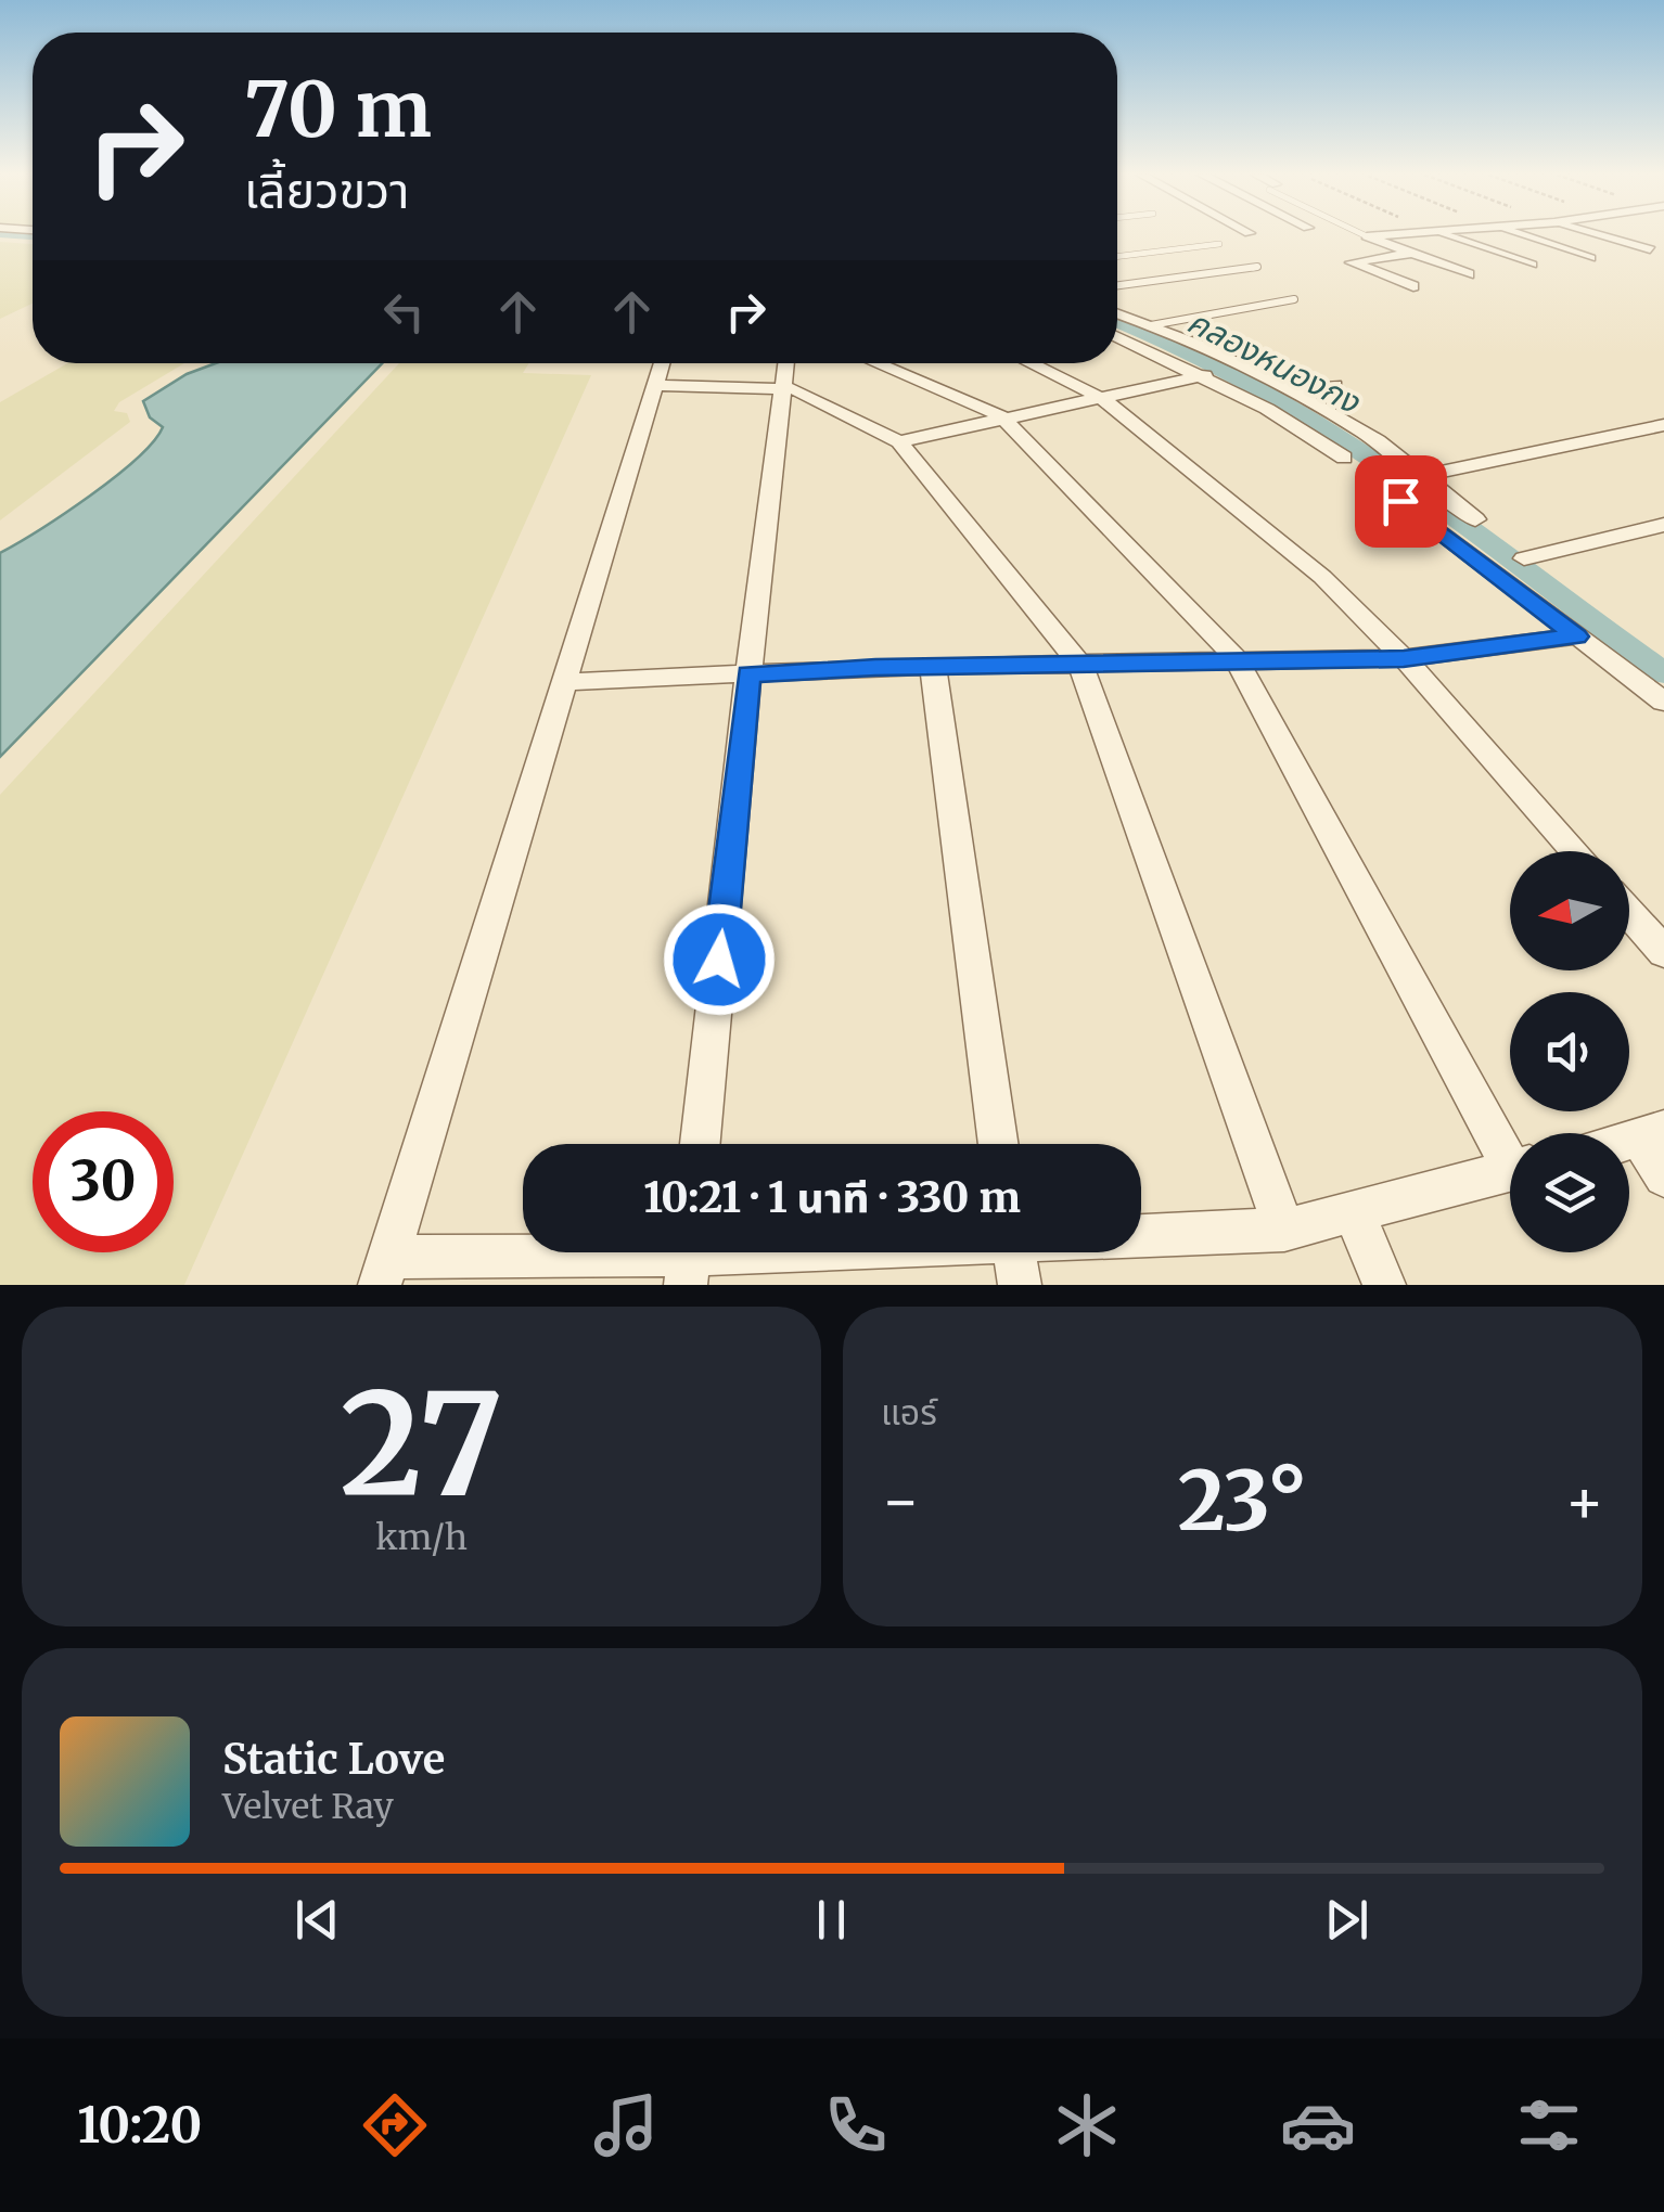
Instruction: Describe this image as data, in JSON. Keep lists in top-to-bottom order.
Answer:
{
  "water": ["คลองหนองกง"],
  "north": "left",
  "page": {
    "turn": ["70 m", "เลี้ยวขวา"],
    "limit": "30",
    "trip": "10:21 · 1 นาที · 330 m",
    "tile": [
      ["27", "km/h"],
      "แอร์"
    ],
    "heat": ["−", "23°", "+"],
    "song": ["Static Love", "Velvet Ray"],
    "tabs": "10:20"
  }
}
